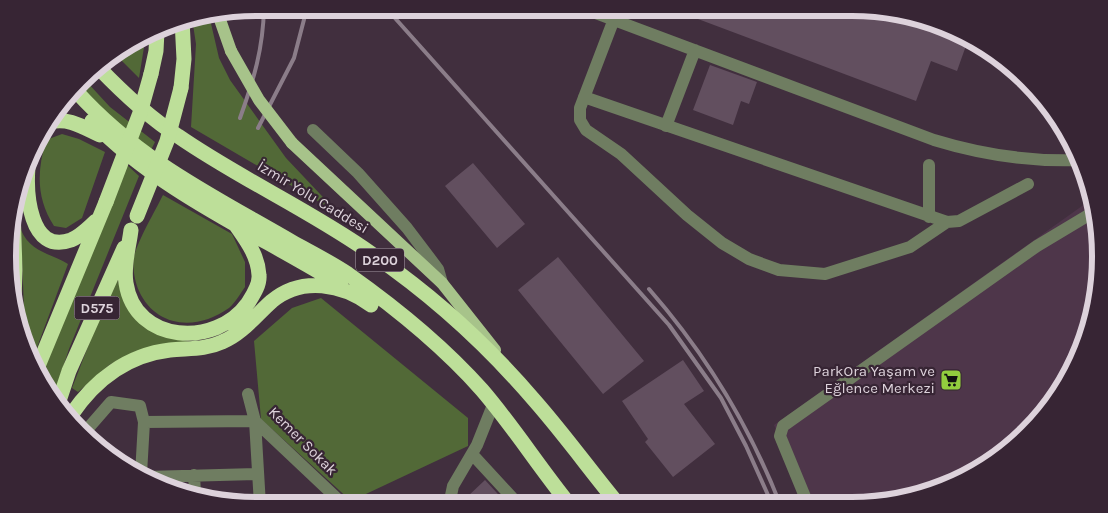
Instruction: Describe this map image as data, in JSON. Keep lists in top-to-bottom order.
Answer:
{
  "streets": {
    "highway": ["İzmir Yolu Caddesi", "D200", "D575"],
    "street": ["Kemer Sokak"]
  },
  "places": {
    "supermarket": ["ParkOra Yaşam ve Eğlence Merkezi"]
  }
}
